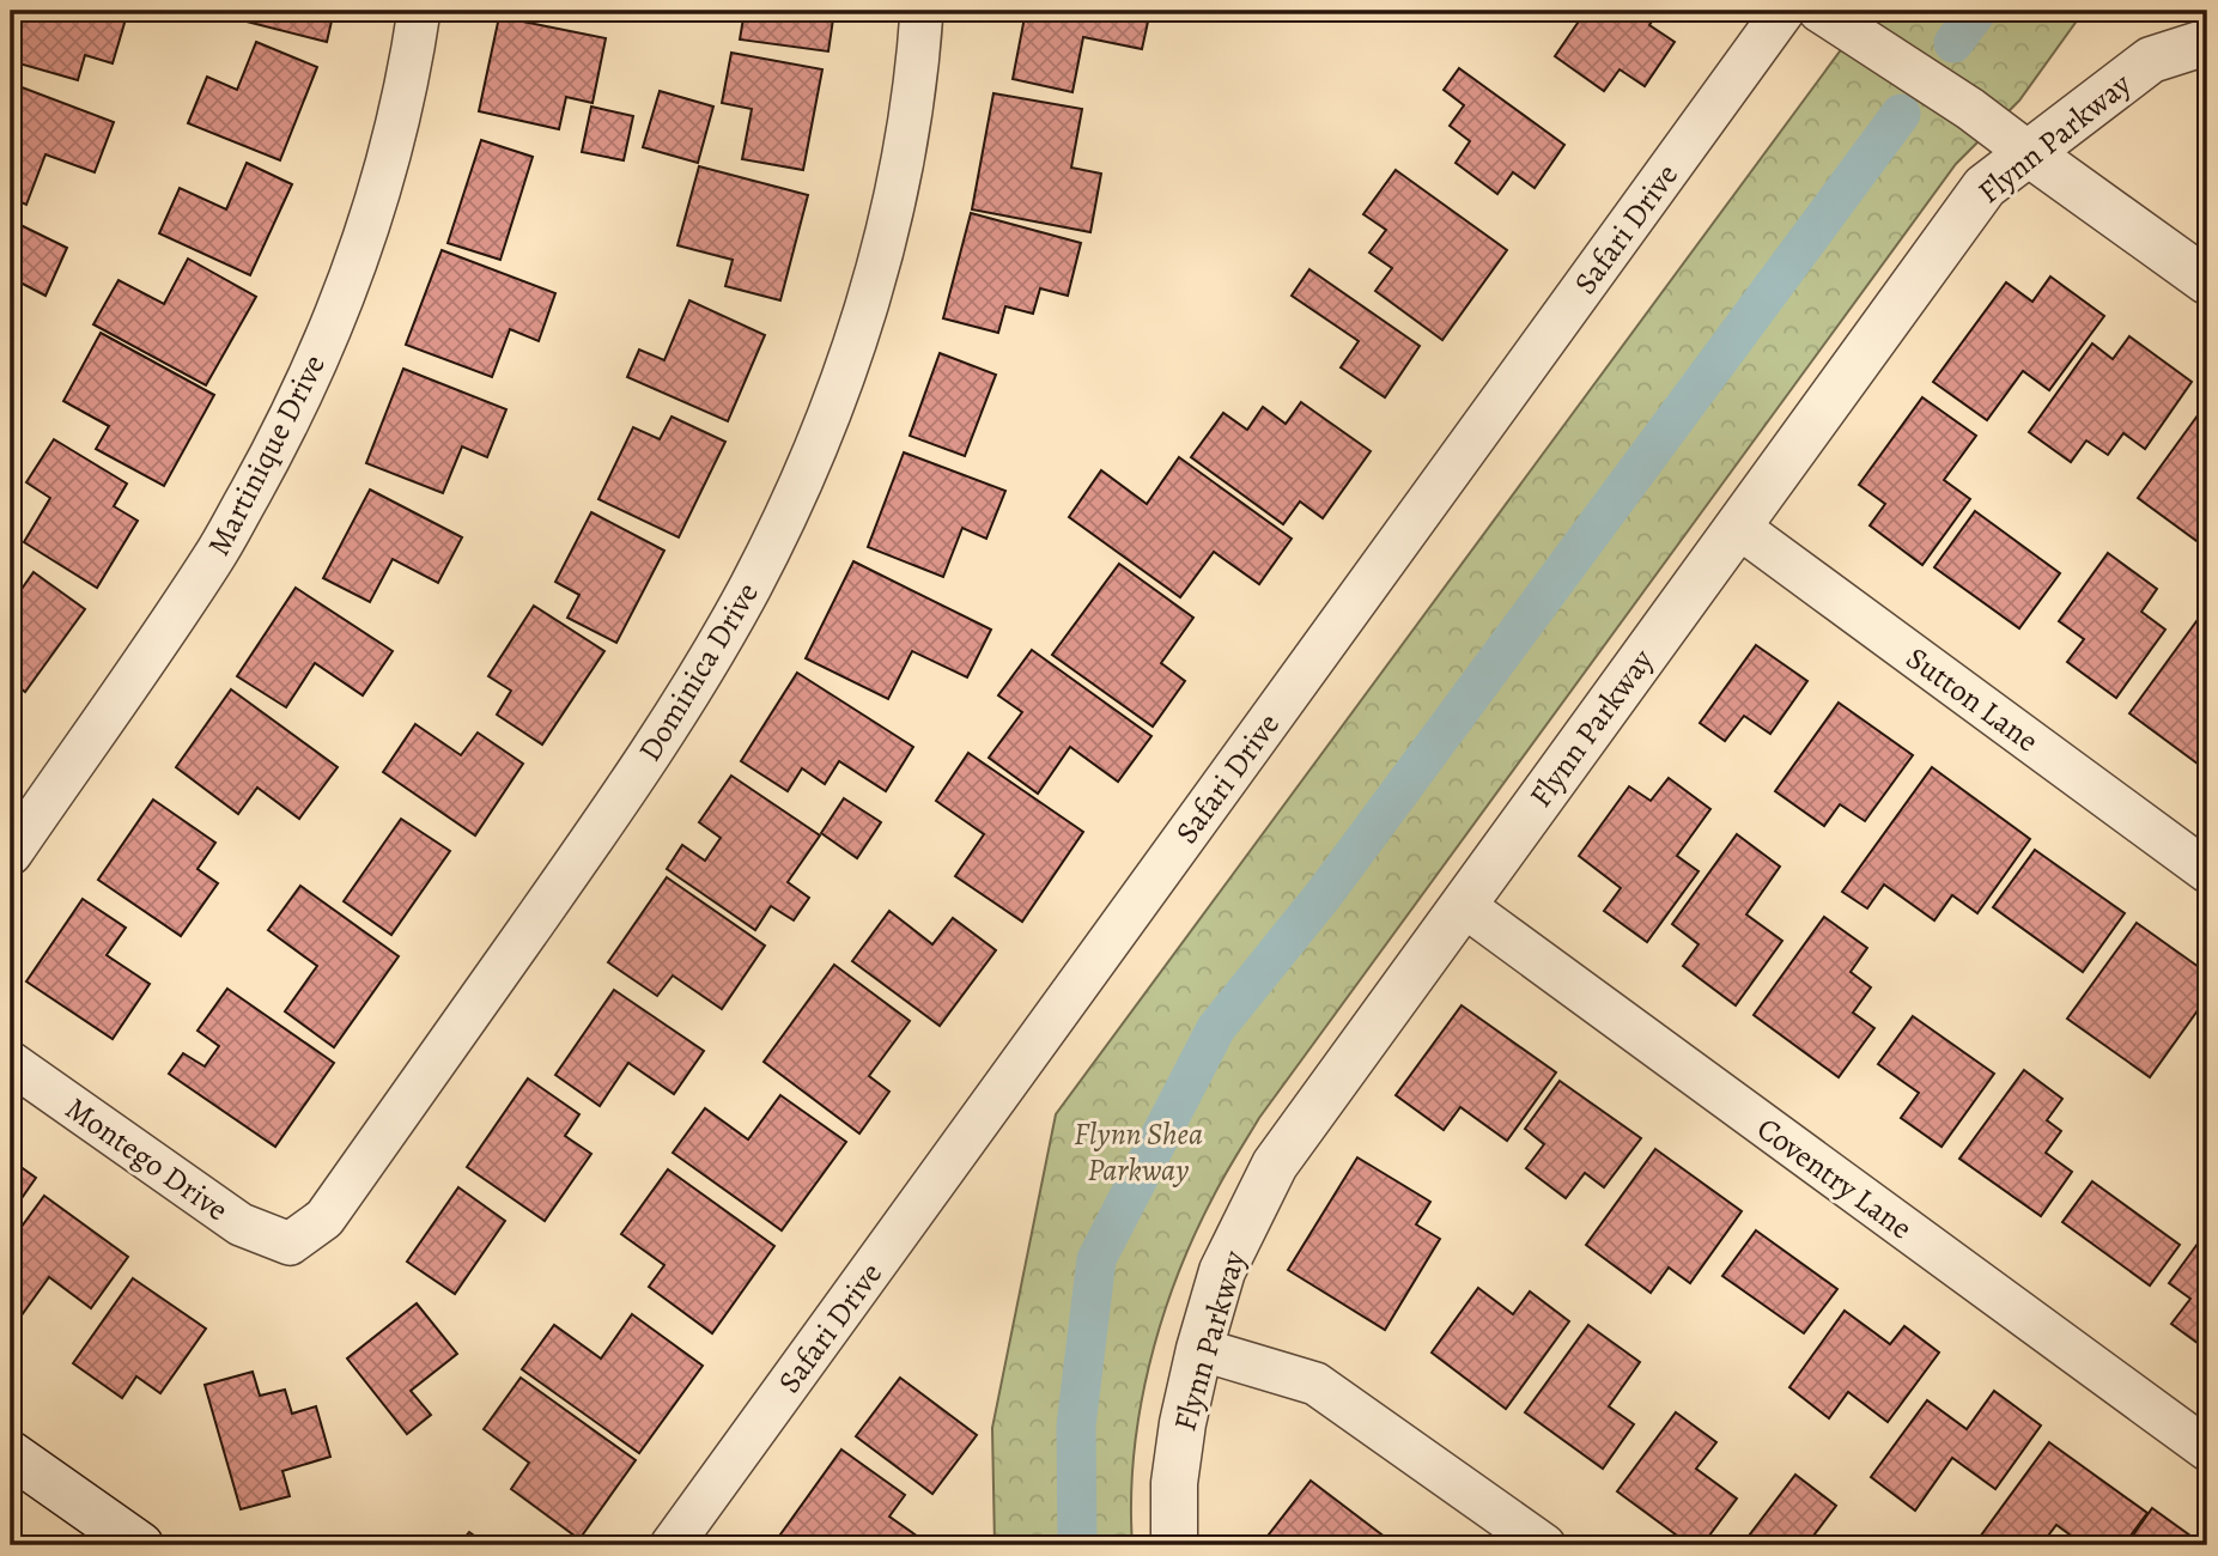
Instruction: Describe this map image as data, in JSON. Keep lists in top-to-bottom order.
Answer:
{
  "streets": {
    "street": [
      "Flynn Parkway",
      "Safari Drive",
      "Martinique Drive",
      "Dominica Drive",
      "Sutton Lane",
      "Montego Drive",
      "Coventry Lane"
    ]
  },
  "crossings": [
    ["Flynn Parkway", "Sutton Lane"],
    ["Flynn Parkway", "Coventry Lane"],
    ["Dominica Drive", "Montego Drive"]
  ],
  "parks": ["Flynn Shea Parkway"]
}
